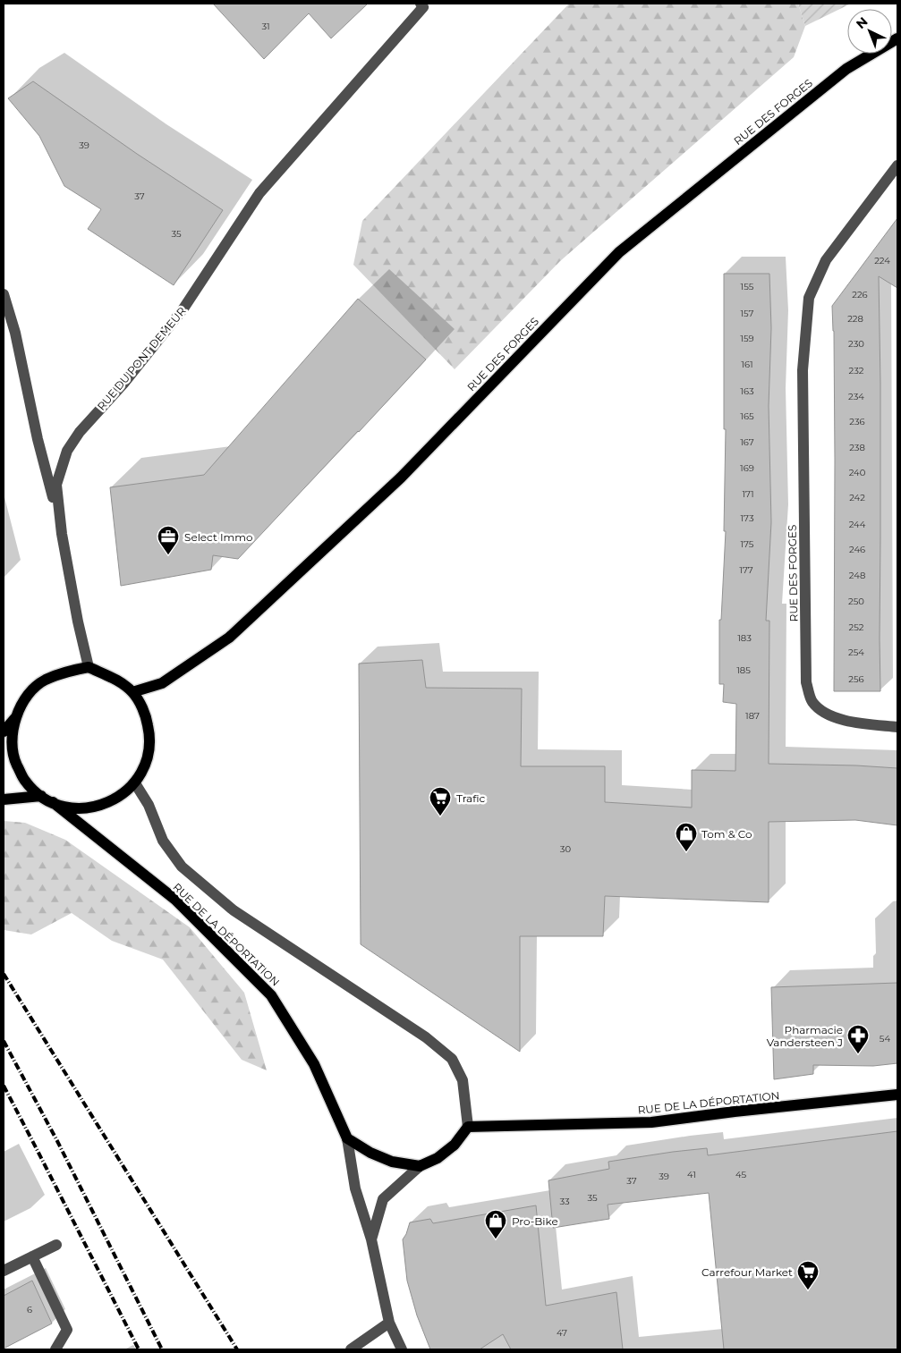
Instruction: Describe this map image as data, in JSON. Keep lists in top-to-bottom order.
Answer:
{
  "streets": {
    "main road": ["RUE DES FORGES", "RUE DE LA DÉPORTATION"],
    "street": ["RUE DU PONT DEMEUR"]
  },
  "crossings": [
    ["RUE DES FORGES", "RUE DU PONT DEMEUR"],
    ["RUE DES FORGES", "RUE DE LA DÉPORTATION"],
    ["RUE DU PONT DEMEUR", "RUE DE LA DÉPORTATION"]
  ],
  "places": {
    "office": ["Select Immo"],
    "supermarket": ["Trafic", "Carrefour Market"],
    "shop": ["Tom & Co", "Pro-Bike"],
    "pharmacy": ["Pharmacie Vandersteen J"]
  },
  "house_numbers": [
    "31",
    "39",
    "37",
    "35",
    "224",
    "155",
    "226",
    "157",
    "228",
    "159",
    "230",
    "161",
    "232",
    "163",
    "234",
    "165",
    "236",
    "167",
    "238",
    "169",
    "240",
    "171",
    "242",
    "173",
    "244",
    "175",
    "246",
    "177",
    "248",
    "250",
    "252",
    "183",
    "254",
    "185",
    "256",
    "187",
    "30",
    "54",
    "41",
    "45",
    "39",
    "37",
    "35",
    "33",
    "6",
    "47"
  ],
  "north": "top left"
}
